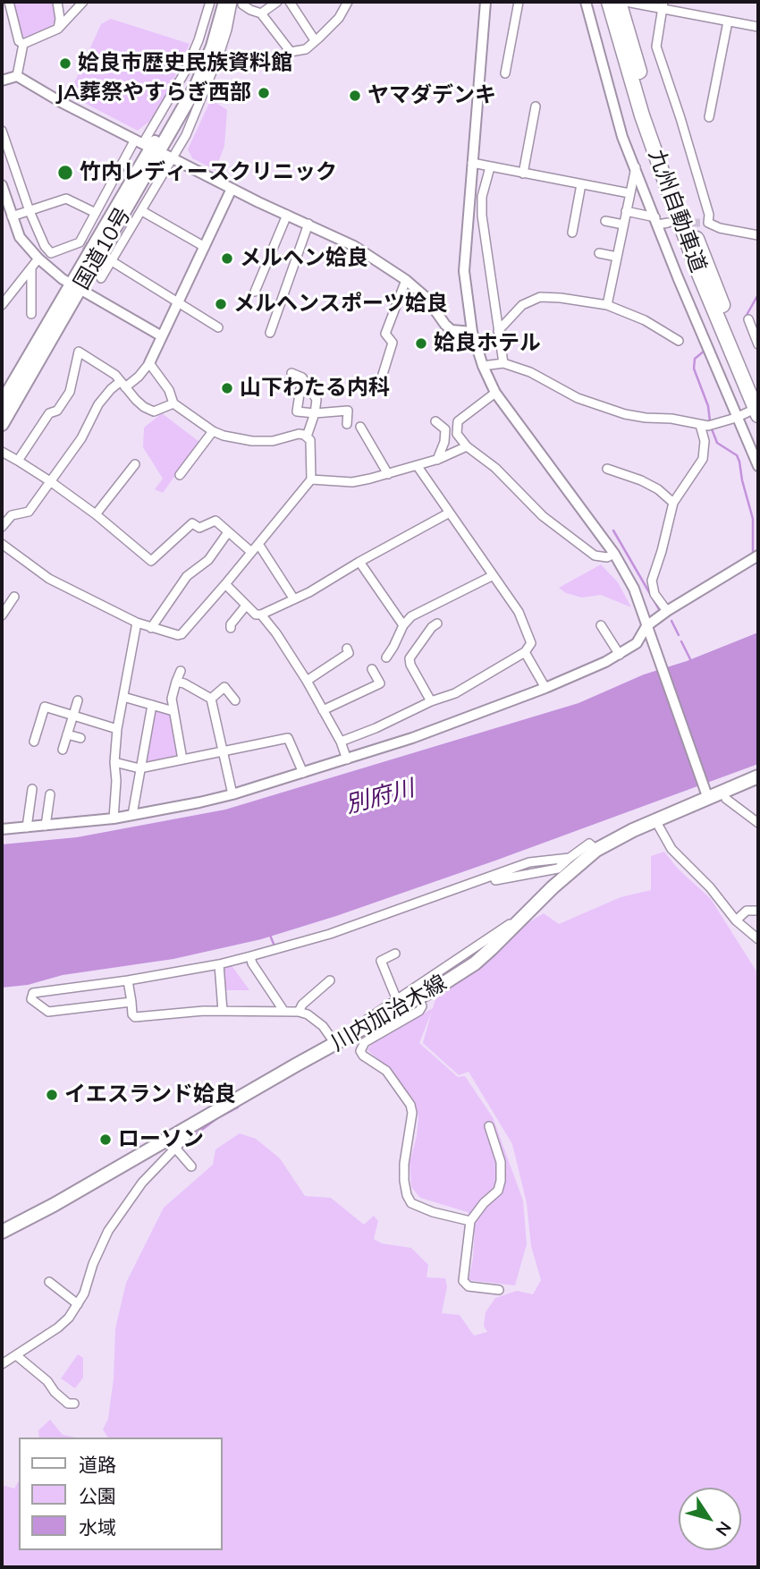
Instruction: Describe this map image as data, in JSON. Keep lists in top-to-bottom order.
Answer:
{
  "streets": {
    "highway": ["九州自動車道"],
    "main road": ["国道10号", "川内加治木線"]
  },
  "water": ["別府川"],
  "places": [
    "姶良市歴史民族資料館",
    "JA葬祭やすらぎ西部",
    "ヤマダデンキ",
    "竹内レディースクリニック",
    "メルヘン姶良",
    "メルヘンスポーツ姶良",
    "姶良ホテル",
    "山下わたる内科",
    "イエスランド姶良",
    "ローソン"
  ],
  "legend": ["道路", "公園", "水域"],
  "north": "bottom right"
}
